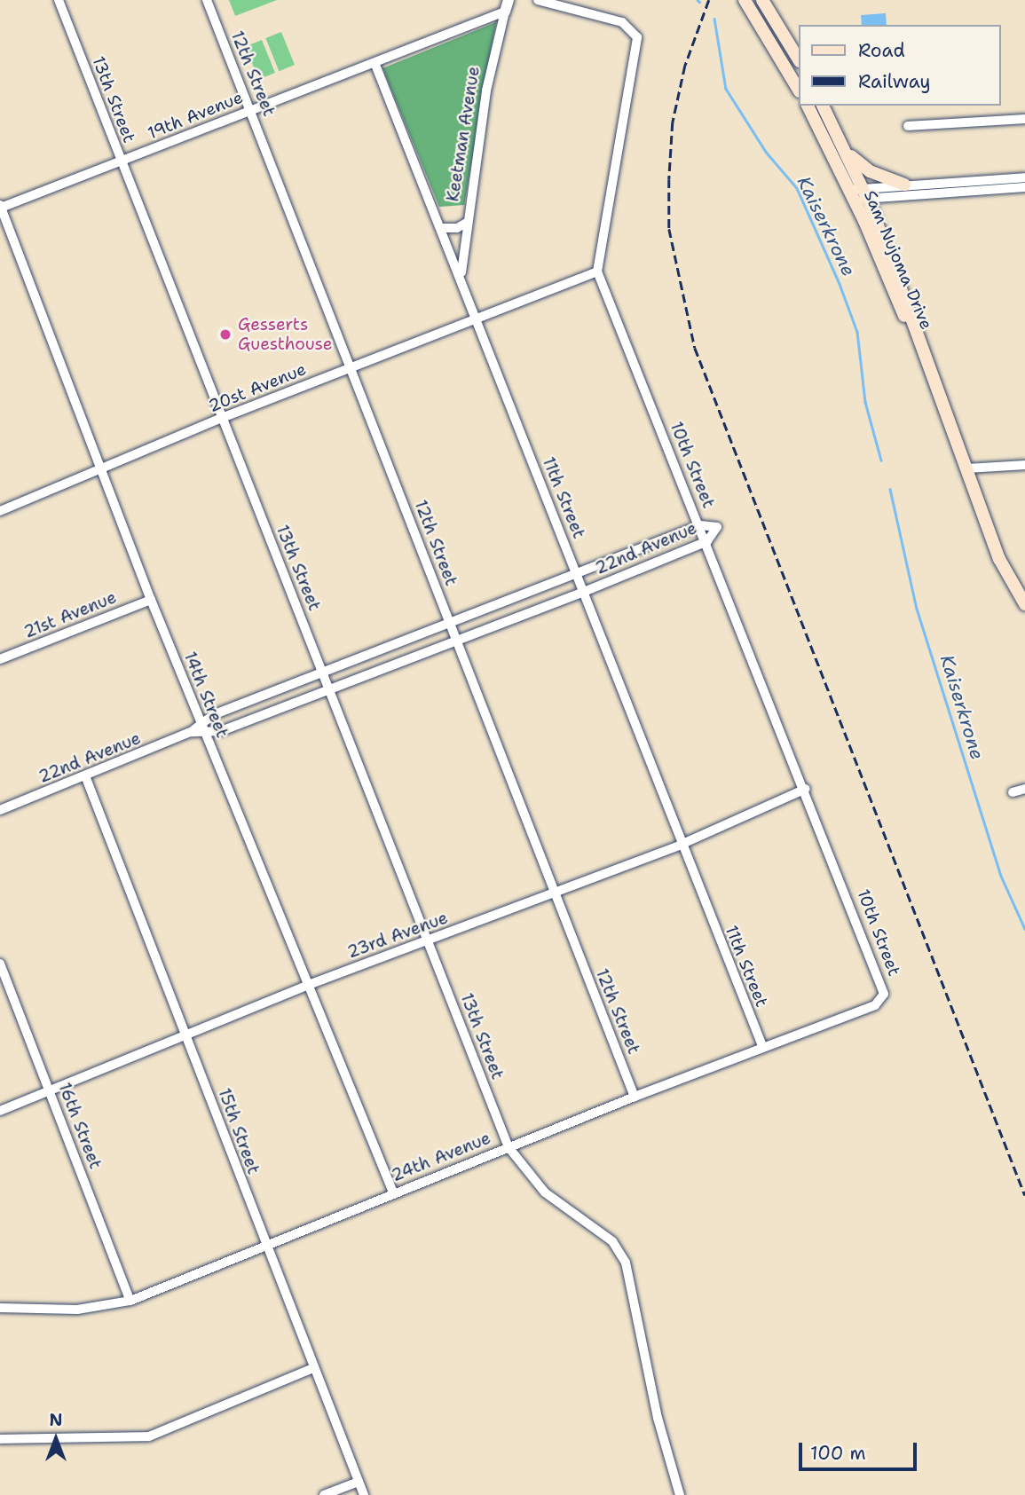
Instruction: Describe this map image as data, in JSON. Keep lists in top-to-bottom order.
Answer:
{
  "streets": {
    "main road": ["Sam Nujoma Drive"],
    "street": [
      "12th Street",
      "13th Street",
      "19th Avenue",
      "Keetman Avenue",
      "20st Avenue",
      "10th Street",
      "11th Street",
      "22nd Avenue",
      "21st Avenue",
      "14th Street",
      "23rd Avenue",
      "16th Street",
      "15th Street",
      "24th Avenue"
    ]
  },
  "crossings": [
    ["12th Street", "19th Avenue"],
    ["12th Street", "20st Avenue"],
    ["12th Street", "22nd Avenue"],
    ["12th Street", "23rd Avenue"],
    ["12th Street", "24th Avenue"],
    ["13th Street", "19th Avenue"],
    ["13th Street", "20st Avenue"],
    ["13th Street", "22nd Avenue"],
    ["13th Street", "23rd Avenue"],
    ["13th Street", "24th Avenue"],
    ["19th Avenue", "Keetman Avenue"],
    ["19th Avenue", "11th Street"],
    ["19th Avenue", "14th Street"],
    ["Keetman Avenue", "11th Street"],
    ["20st Avenue", "10th Street"],
    ["20st Avenue", "11th Street"],
    ["20st Avenue", "14th Street"],
    ["10th Street", "22nd Avenue"],
    ["10th Street", "23rd Avenue"],
    ["10th Street", "24th Avenue"],
    ["11th Street", "22nd Avenue"],
    ["11th Street", "23rd Avenue"],
    ["11th Street", "24th Avenue"],
    ["22nd Avenue", "14th Street"],
    ["22nd Avenue", "15th Street"],
    ["21st Avenue", "14th Street"],
    ["14th Street", "23rd Avenue"],
    ["14th Street", "24th Avenue"],
    ["23rd Avenue", "16th Street"],
    ["23rd Avenue", "15th Street"],
    ["16th Street", "24th Avenue"],
    ["15th Street", "24th Avenue"]
  ],
  "water": ["Kaiserkrone"],
  "places": ["Gesserts Guesthouse"],
  "legend": ["Road", "Railway"],
  "scale_bar": "100 m",
  "north": "top"
}
